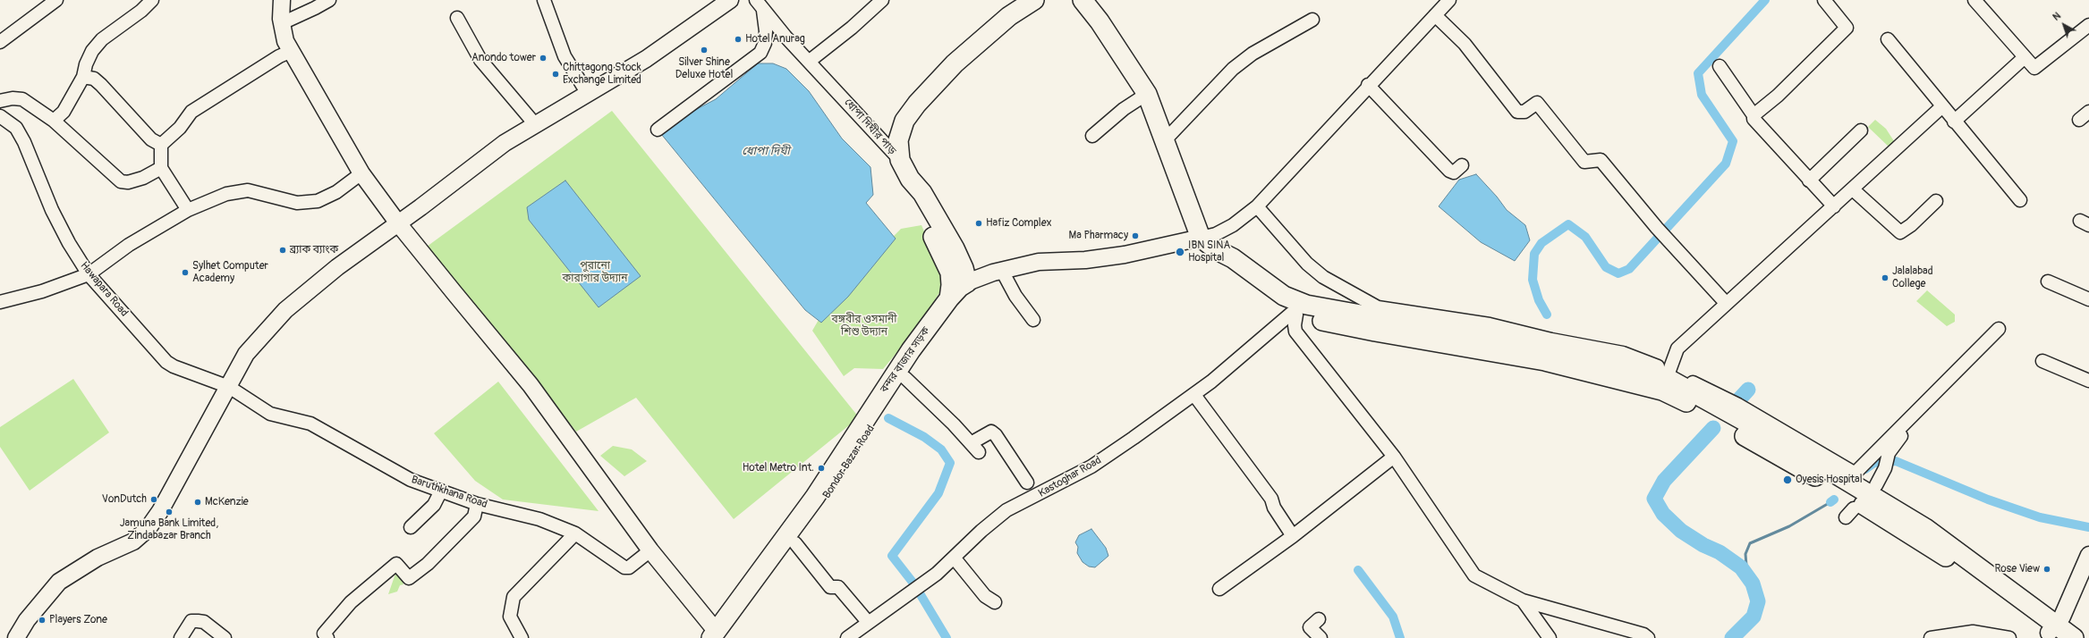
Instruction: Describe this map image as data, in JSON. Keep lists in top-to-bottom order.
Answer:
{
  "streets": {
    "highway": ["ধোপা দিঘীর পাড়", "বন্দর বাজার সড়ক", "Bondor Bazar Road"],
    "street": ["Hawapara Road", "Kastoghar Road", "Baruthkhana Road"]
  },
  "crossings": [
    ["ধোপা দিঘীর পাড়", "বন্দর বাজার সড়ক"],
    ["ধোপা দিঘীর পাড়", "Bondor Bazar Road"],
    ["Hawapara Road", "Baruthkhana Road"],
    ["বন্দর বাজার সড়ক", "Bondor Bazar Road"]
  ],
  "water": ["ধোপা দিঘী"],
  "parks": ["পুরানো কারাগার উদ্যান", "বঙ্গবীর ওসমানী শিশু উদ্যান"],
  "places": [
    "Hotel Anurag",
    "Silver Shine Deluxe Hotel",
    "Anondo tower",
    "Chittagong Stock Exchange Limited",
    "Hafiz Complex",
    "Ma Pharmacy",
    "ব্র্যাক ব্যাংক",
    "IBN SINA Hospital",
    "Sylhet Computer Academy",
    "Jalalabad College",
    "Hotel Metro Int.",
    "Oyesis Hospital",
    "VonDutch",
    "McKenzie",
    "Jamuna Bank Limited, Zindabazar Branch",
    "Rose View",
    "Players Zone"
  ],
  "north": "top left"
}
